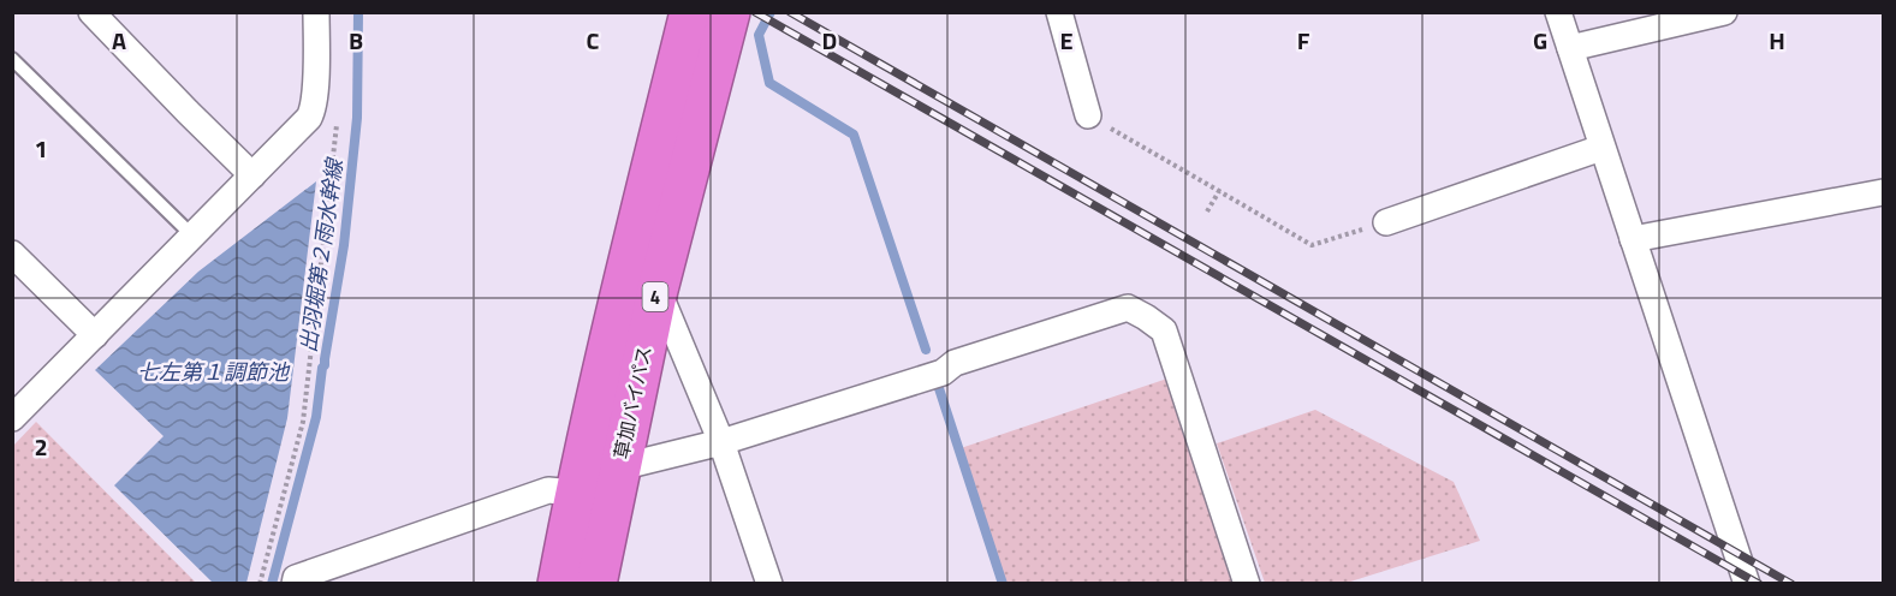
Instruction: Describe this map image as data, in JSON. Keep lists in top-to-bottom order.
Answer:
{
  "streets": {
    "highway": ["4", "草加バイパス"]
  },
  "water": ["出羽堀第２雨水幹線", "七左第１調節池"],
  "grid": {
    "columns": [
      "A",
      "B",
      "C",
      "D",
      "E",
      "F",
      "G",
      "H"
    ],
    "rows": ["1", "2"]
  }
}
